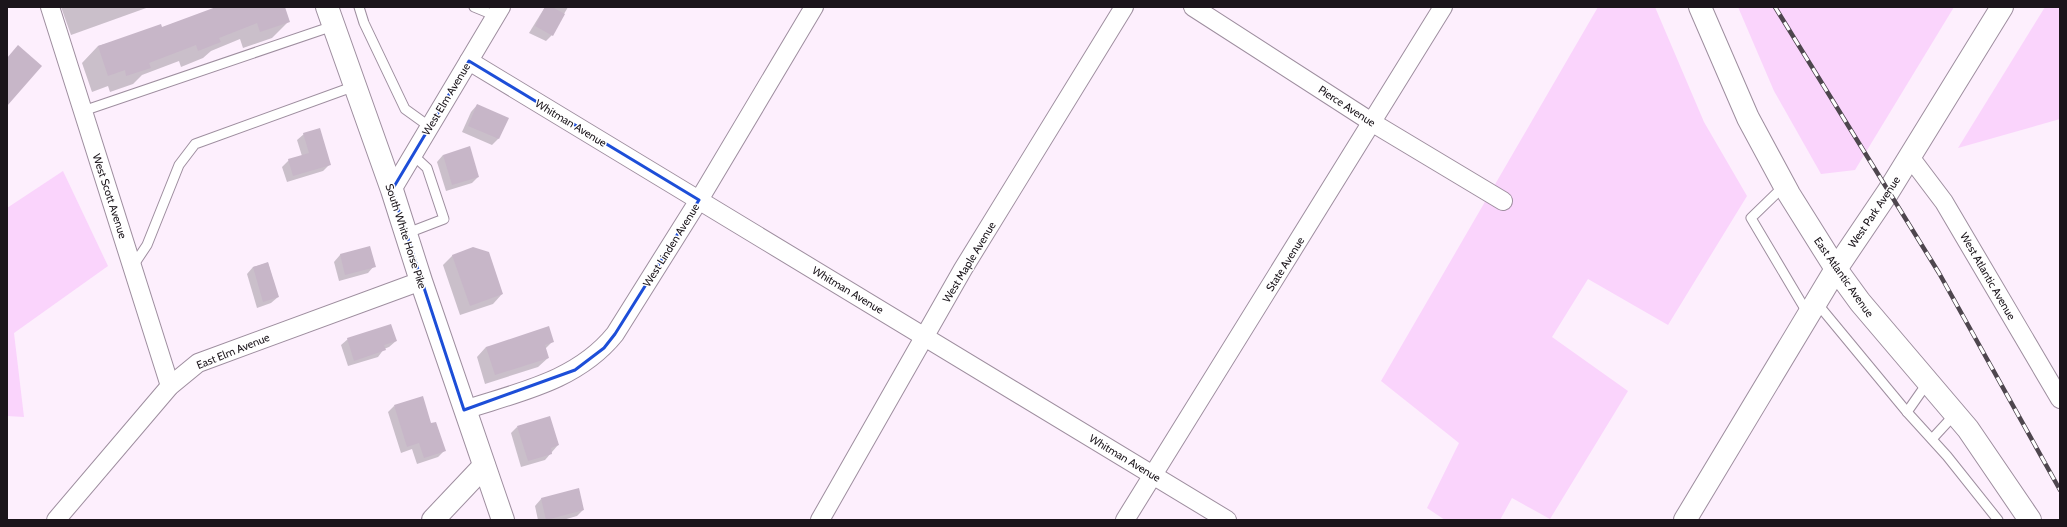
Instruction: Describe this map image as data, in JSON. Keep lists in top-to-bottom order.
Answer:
{
  "streets": {
    "main road": ["West Park Avenue", "South White Horse Pike", "East Atlantic Avenue"],
    "street": [
      "West Elm Avenue",
      "Pierce Avenue",
      "Whitman Avenue",
      "West Scott Avenue",
      "West Linden Avenue",
      "West Maple Avenue",
      "State Avenue",
      "West Atlantic Avenue",
      "East Elm Avenue"
    ]
  },
  "crossings": [
    ["West Elm Avenue", "Whitman Avenue"],
    ["West Elm Avenue", "South White Horse Pike"],
    ["Pierce Avenue", "State Avenue"],
    ["Whitman Avenue", "West Linden Avenue"],
    ["Whitman Avenue", "West Maple Avenue"],
    ["Whitman Avenue", "State Avenue"],
    ["West Scott Avenue", "East Elm Avenue"],
    ["West Park Avenue", "West Atlantic Avenue"],
    ["West Park Avenue", "East Atlantic Avenue"],
    ["South White Horse Pike", "West Linden Avenue"],
    ["South White Horse Pike", "East Elm Avenue"]
  ]
}
